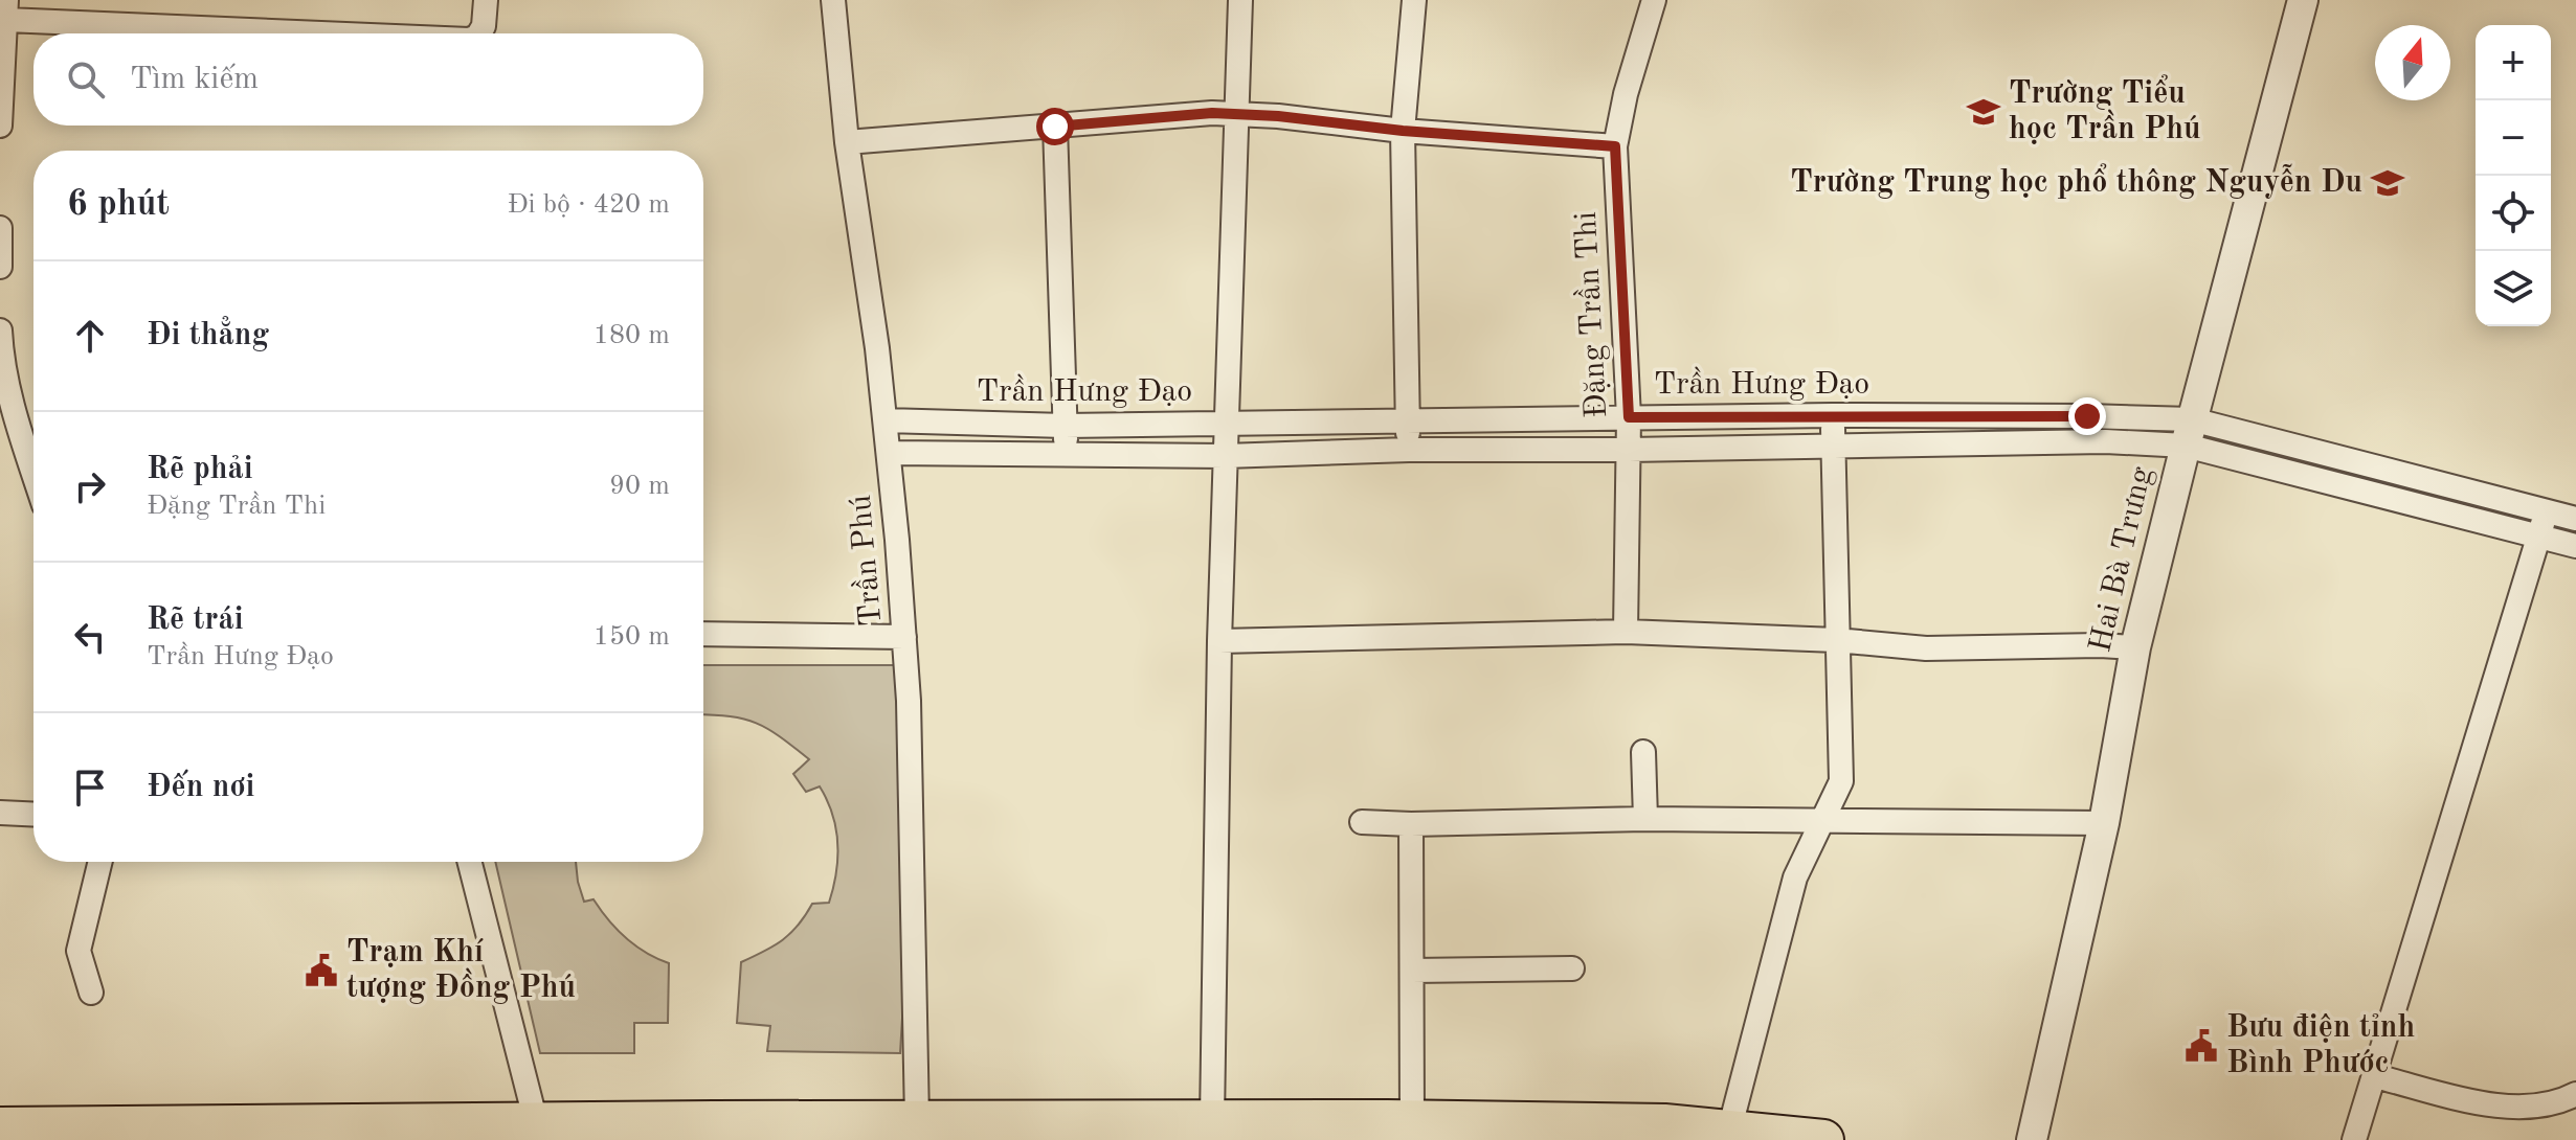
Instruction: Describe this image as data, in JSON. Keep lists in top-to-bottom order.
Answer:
{
  "streets": {
    "street": [
      "Đặng Trần Thi",
      "Trần Hưng Đạo",
      "Hai Bà Trưng",
      "Trần Phú"
    ]
  },
  "crossings": [
    ["Đặng Trần Thi", "Trần Hưng Đạo"],
    ["Trần Hưng Đạo", "Hai Bà Trưng"],
    ["Trần Hưng Đạo", "Trần Phú"]
  ],
  "places": {
    "school or university": ["Trường Tiểu học Trần Phú", "Trường Trung học phổ thông Nguyễn Du"],
    "public building": ["Trạm Khí tượng Đồng Phú", "Bưu điện tỉnh Bình Phước"]
  },
  "north": "top",
  "page": {
    "map_buttons": ["+", "−"],
    "search": "Tìm kiếm",
    "heading": ["6 phút", "Đi bộ · 420 m"],
    "list": [
      ["Đi thẳng", "180 m"],
      ["Rẽ phải", "Đặng Trần Thi", "90 m"],
      ["Rẽ trái", "Trần Hưng Đạo", "150 m"],
      "Đến nơi"
    ]
  }
}
